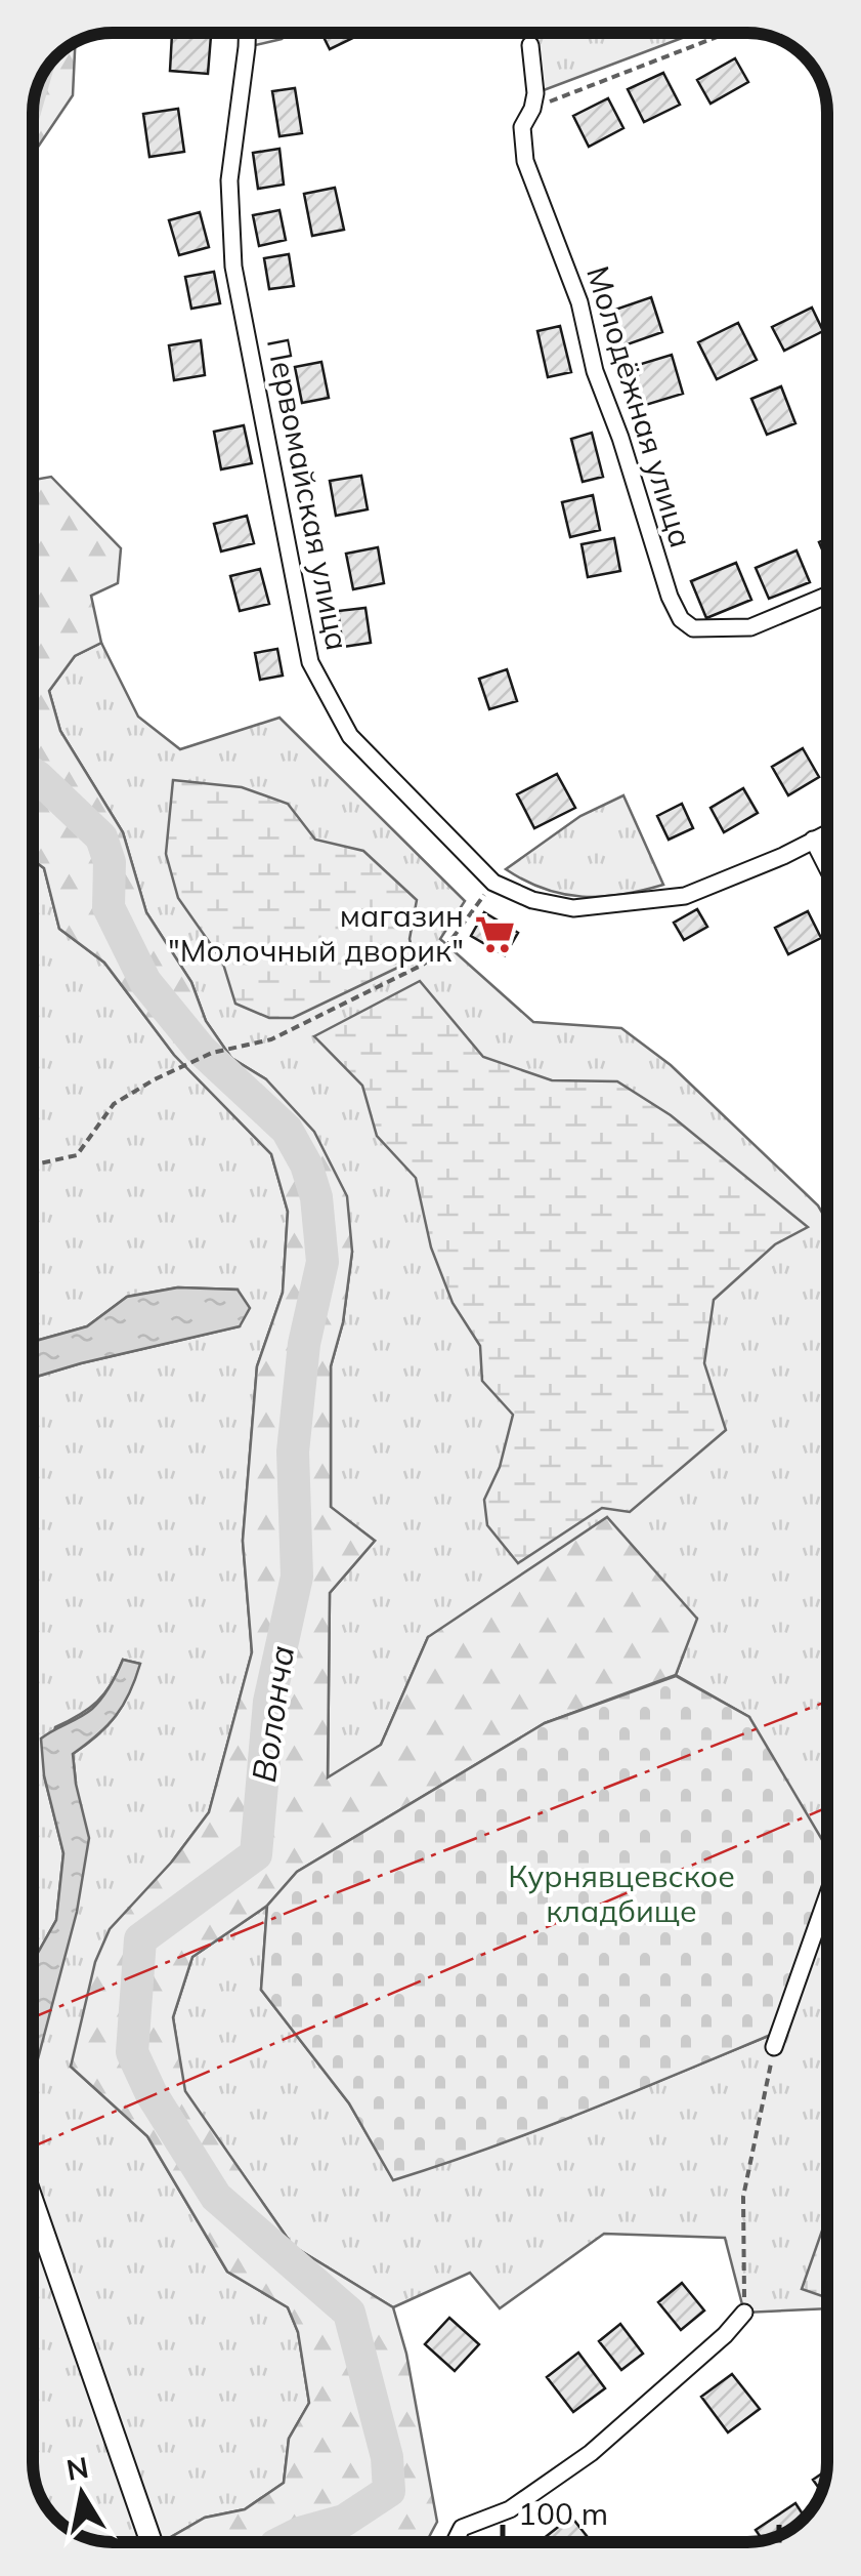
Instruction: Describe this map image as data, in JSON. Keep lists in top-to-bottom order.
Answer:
{
  "streets": {
    "street": ["Молодёжная улица", "Первомайская улица"]
  },
  "water": ["Волонча"],
  "parks": ["Курнявцевское кладбище"],
  "places": {
    "supermarket": ["магазин \"Молочный дворик\""]
  },
  "scale_bar": "100 m",
  "north": "top"
}
